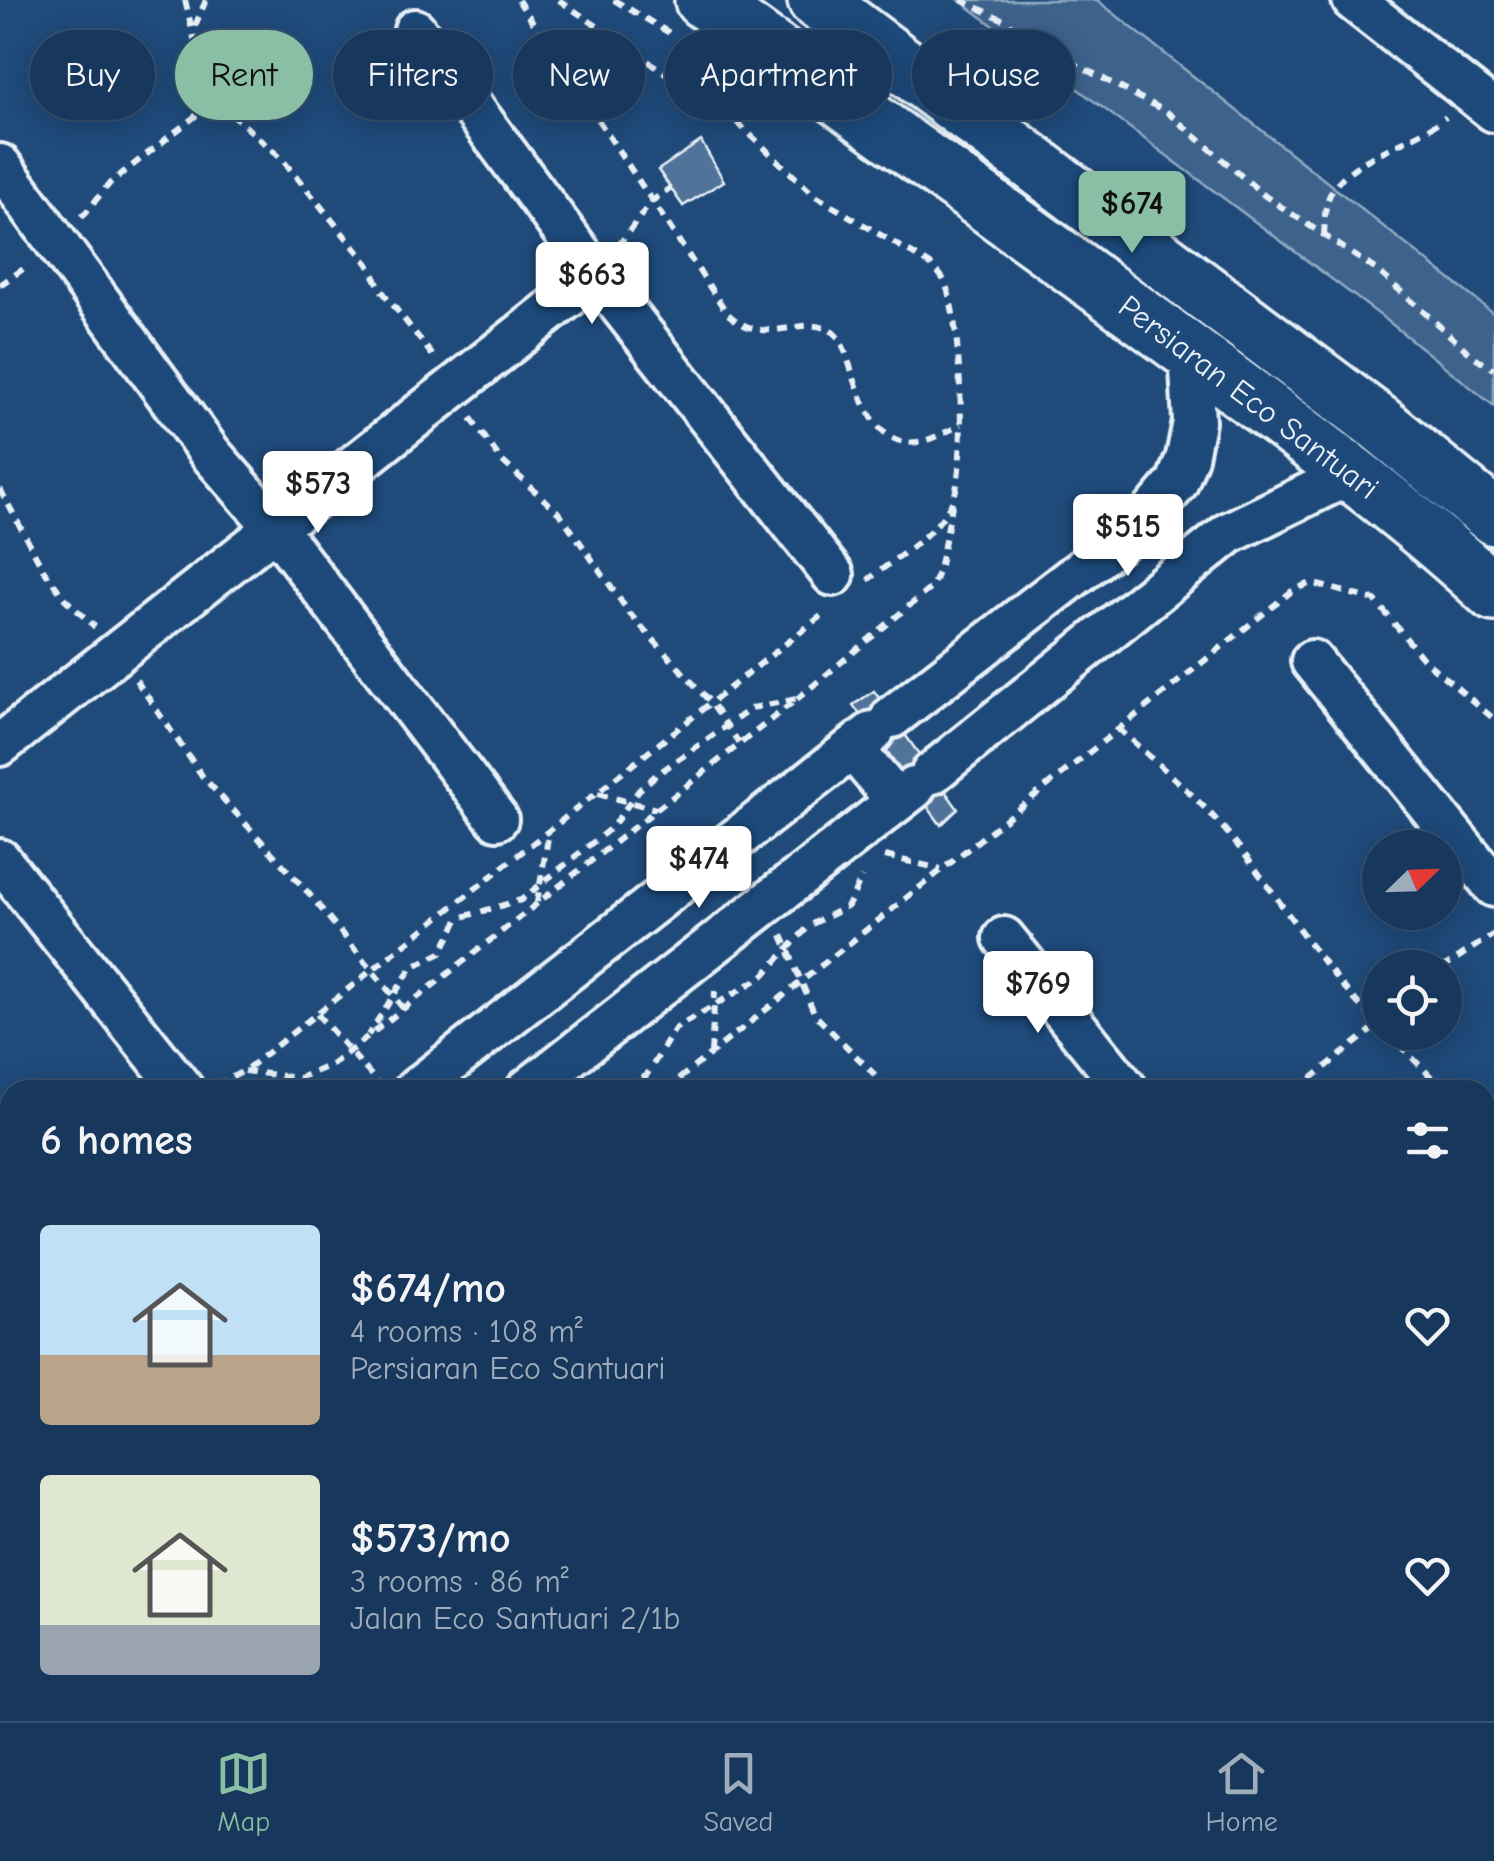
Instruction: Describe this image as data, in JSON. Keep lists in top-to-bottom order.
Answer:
{
  "streets": {
    "street": ["Persiaran Eco Santuari"]
  },
  "north": "top right",
  "page": {
    "chip": [
      "Buy",
      "Rent",
      "Filters",
      "New",
      "Apartment",
      "House"
    ],
    "price": [
      "$674",
      "$663",
      "$573",
      "$515",
      "$474",
      "$769"
    ],
    "heading": "6 homes",
    "list": [
      {
        "name": "$674/mo",
        "note": "4 rooms · 108 m² · Persiaran Eco Santuari"
      },
      {
        "name": "$573/mo",
        "note": "3 rooms · 86 m² · Jalan Eco Santuari 2/1b"
      }
    ],
    "tabs": ["Map", "Saved", "Home"]
  }
}
